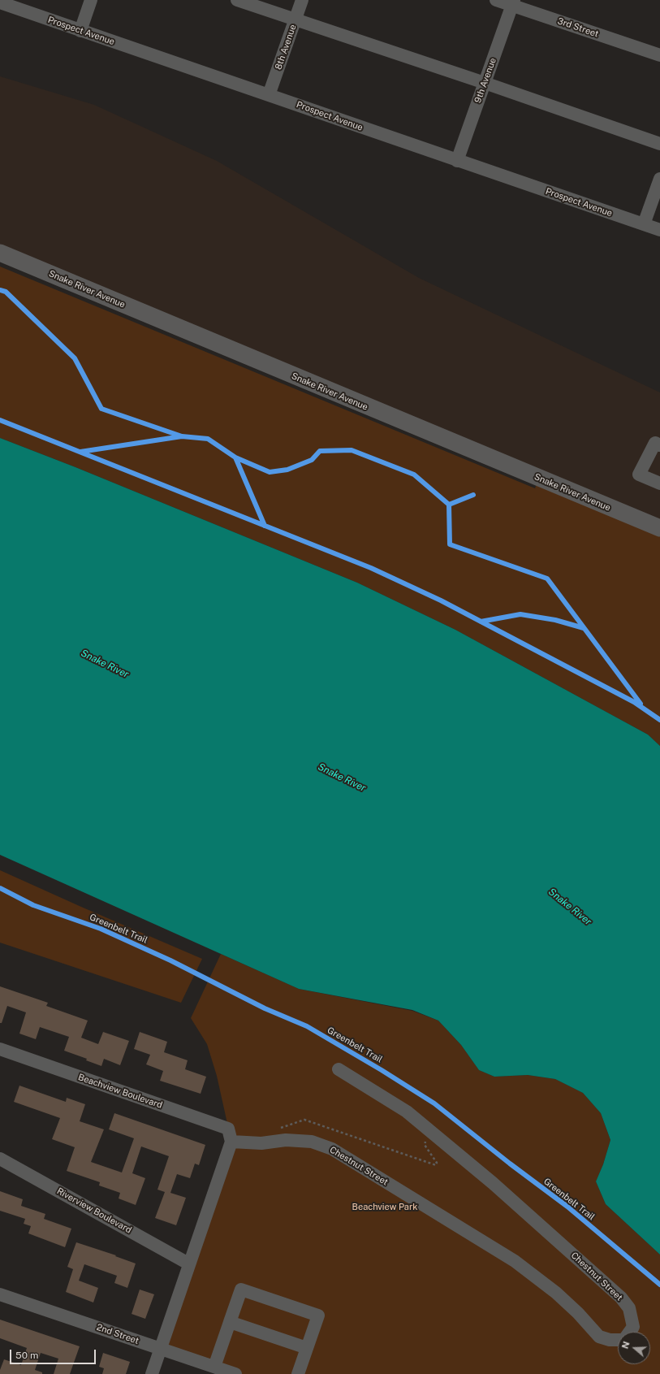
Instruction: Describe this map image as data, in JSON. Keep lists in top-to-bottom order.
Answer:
{
  "streets": {
    "main road": ["Snake River Avenue"],
    "street": [
      "3rd Street",
      "Prospect Avenue",
      "8th Avenue",
      "9th Avenue",
      "Beachview Boulevard",
      "Chestnut Street",
      "Riverview Boulevard",
      "2nd Street"
    ],
    "cycle path": ["Greenbelt Trail"]
  },
  "crossings": [
    ["3rd Street", "9th Avenue"],
    ["Prospect Avenue", "8th Avenue"],
    ["Prospect Avenue", "9th Avenue"],
    ["Beachview Boulevard", "Chestnut Street"]
  ],
  "water": ["Snake River"],
  "parks": ["Beachview Park"],
  "scale_bar": "50 m",
  "north": "left"
}
